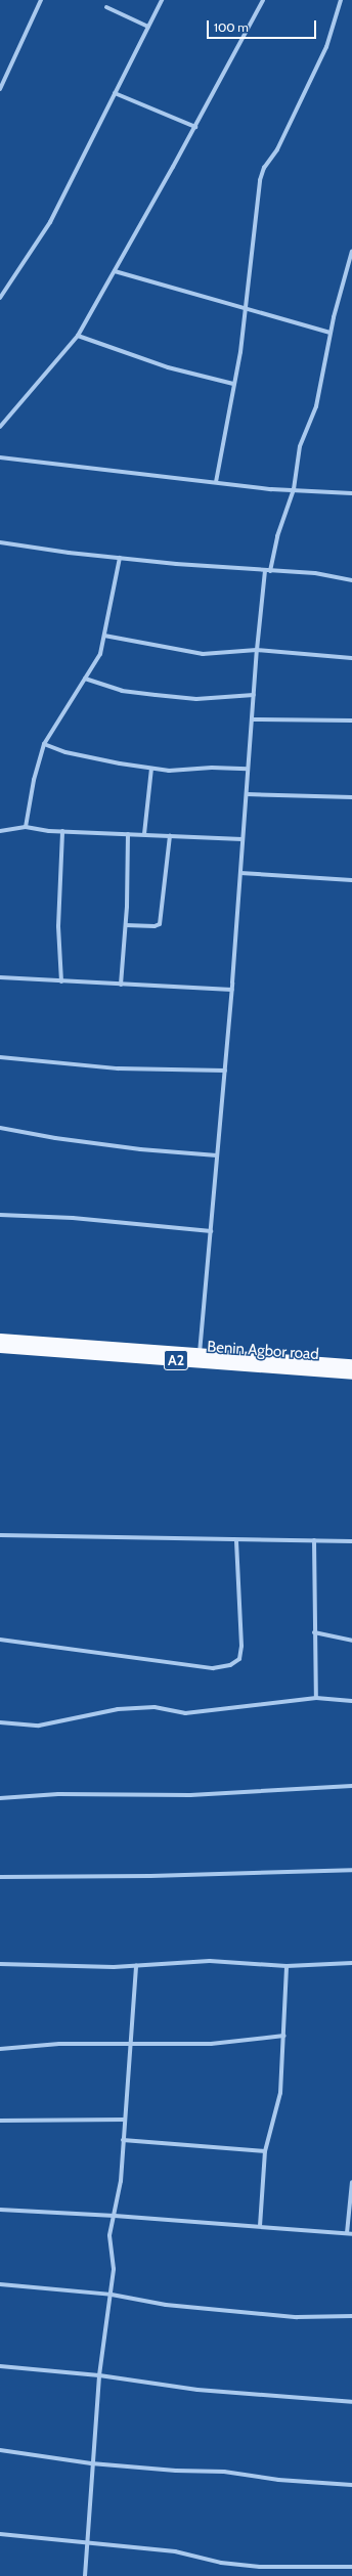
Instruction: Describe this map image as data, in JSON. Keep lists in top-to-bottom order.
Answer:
{
  "streets": {
    "highway": ["Benin Agbor road", "A2"]
  },
  "scale_bar": "100 m"
}
